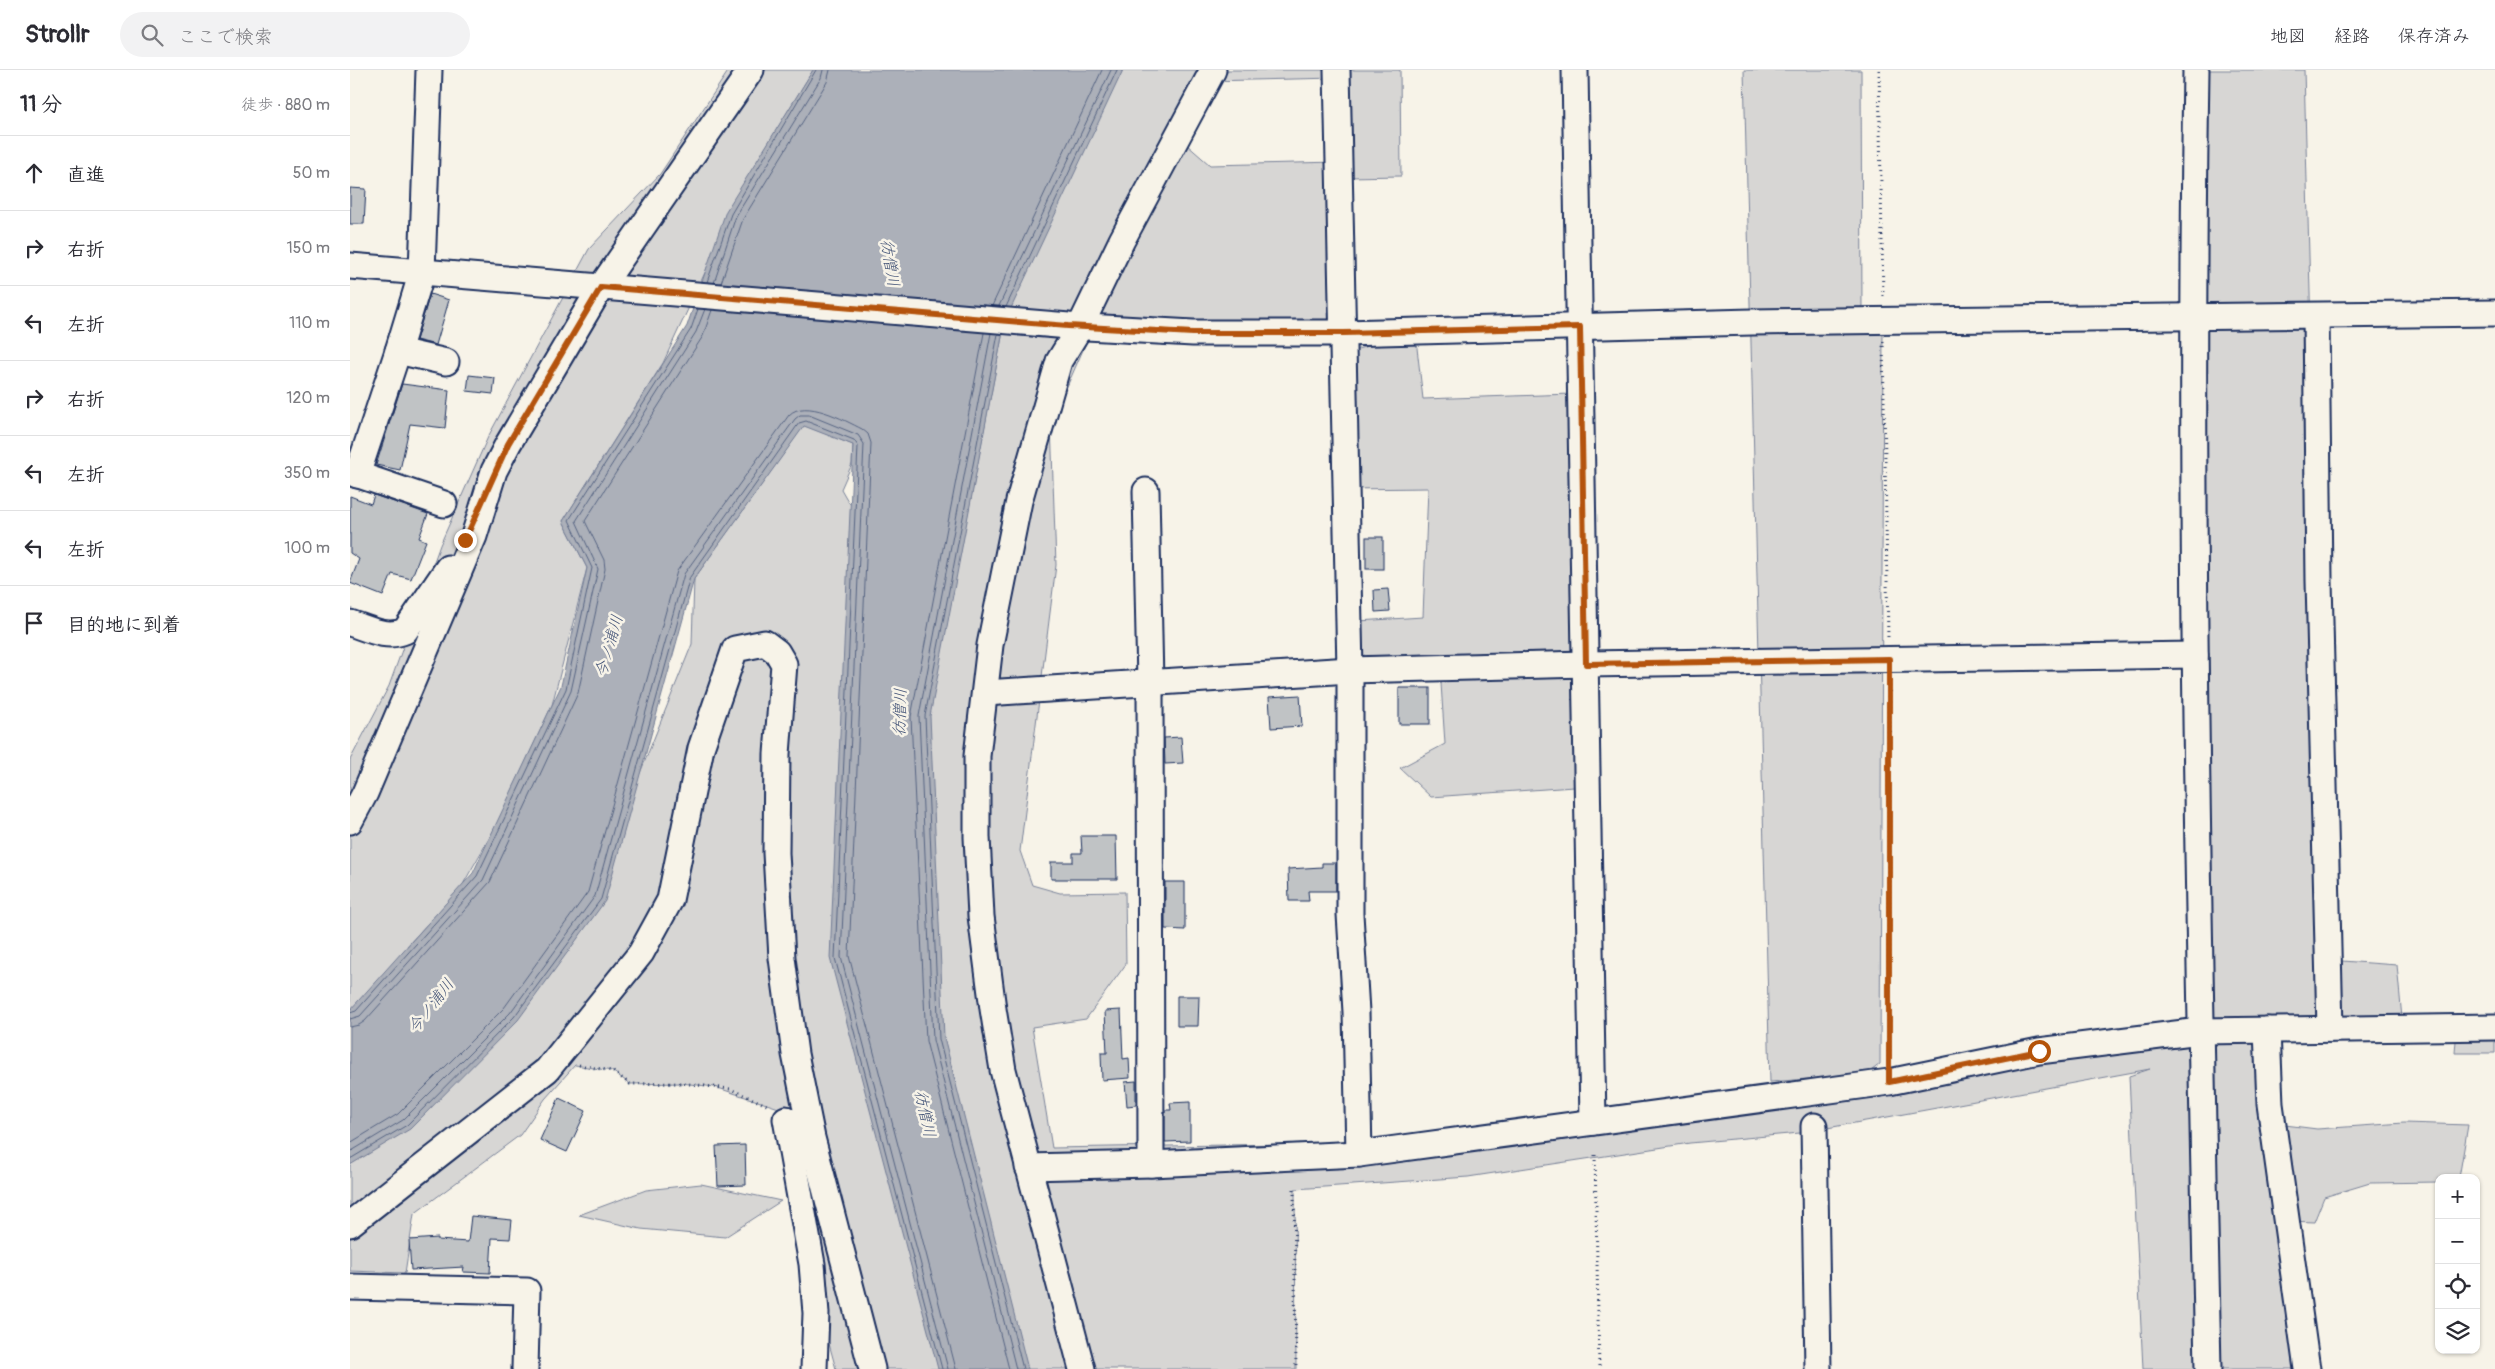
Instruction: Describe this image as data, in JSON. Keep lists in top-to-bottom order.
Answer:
{
  "water": ["彷僧川", "今ノ浦川"],
  "page": {
    "header": "Strollr",
    "search": "ここで検索",
    "nav": ["地図", "経路", "保存済み"],
    "heading": ["11 分", "徒歩 · 880 m"],
    "list": [
      ["直進", "50 m"],
      ["右折", "150 m"],
      ["左折", "110 m"],
      ["右折", "120 m"],
      ["左折", "350 m"],
      ["左折", "100 m"],
      "目的地に到着"
    ],
    "map_buttons": ["+", "−"]
  }
}
